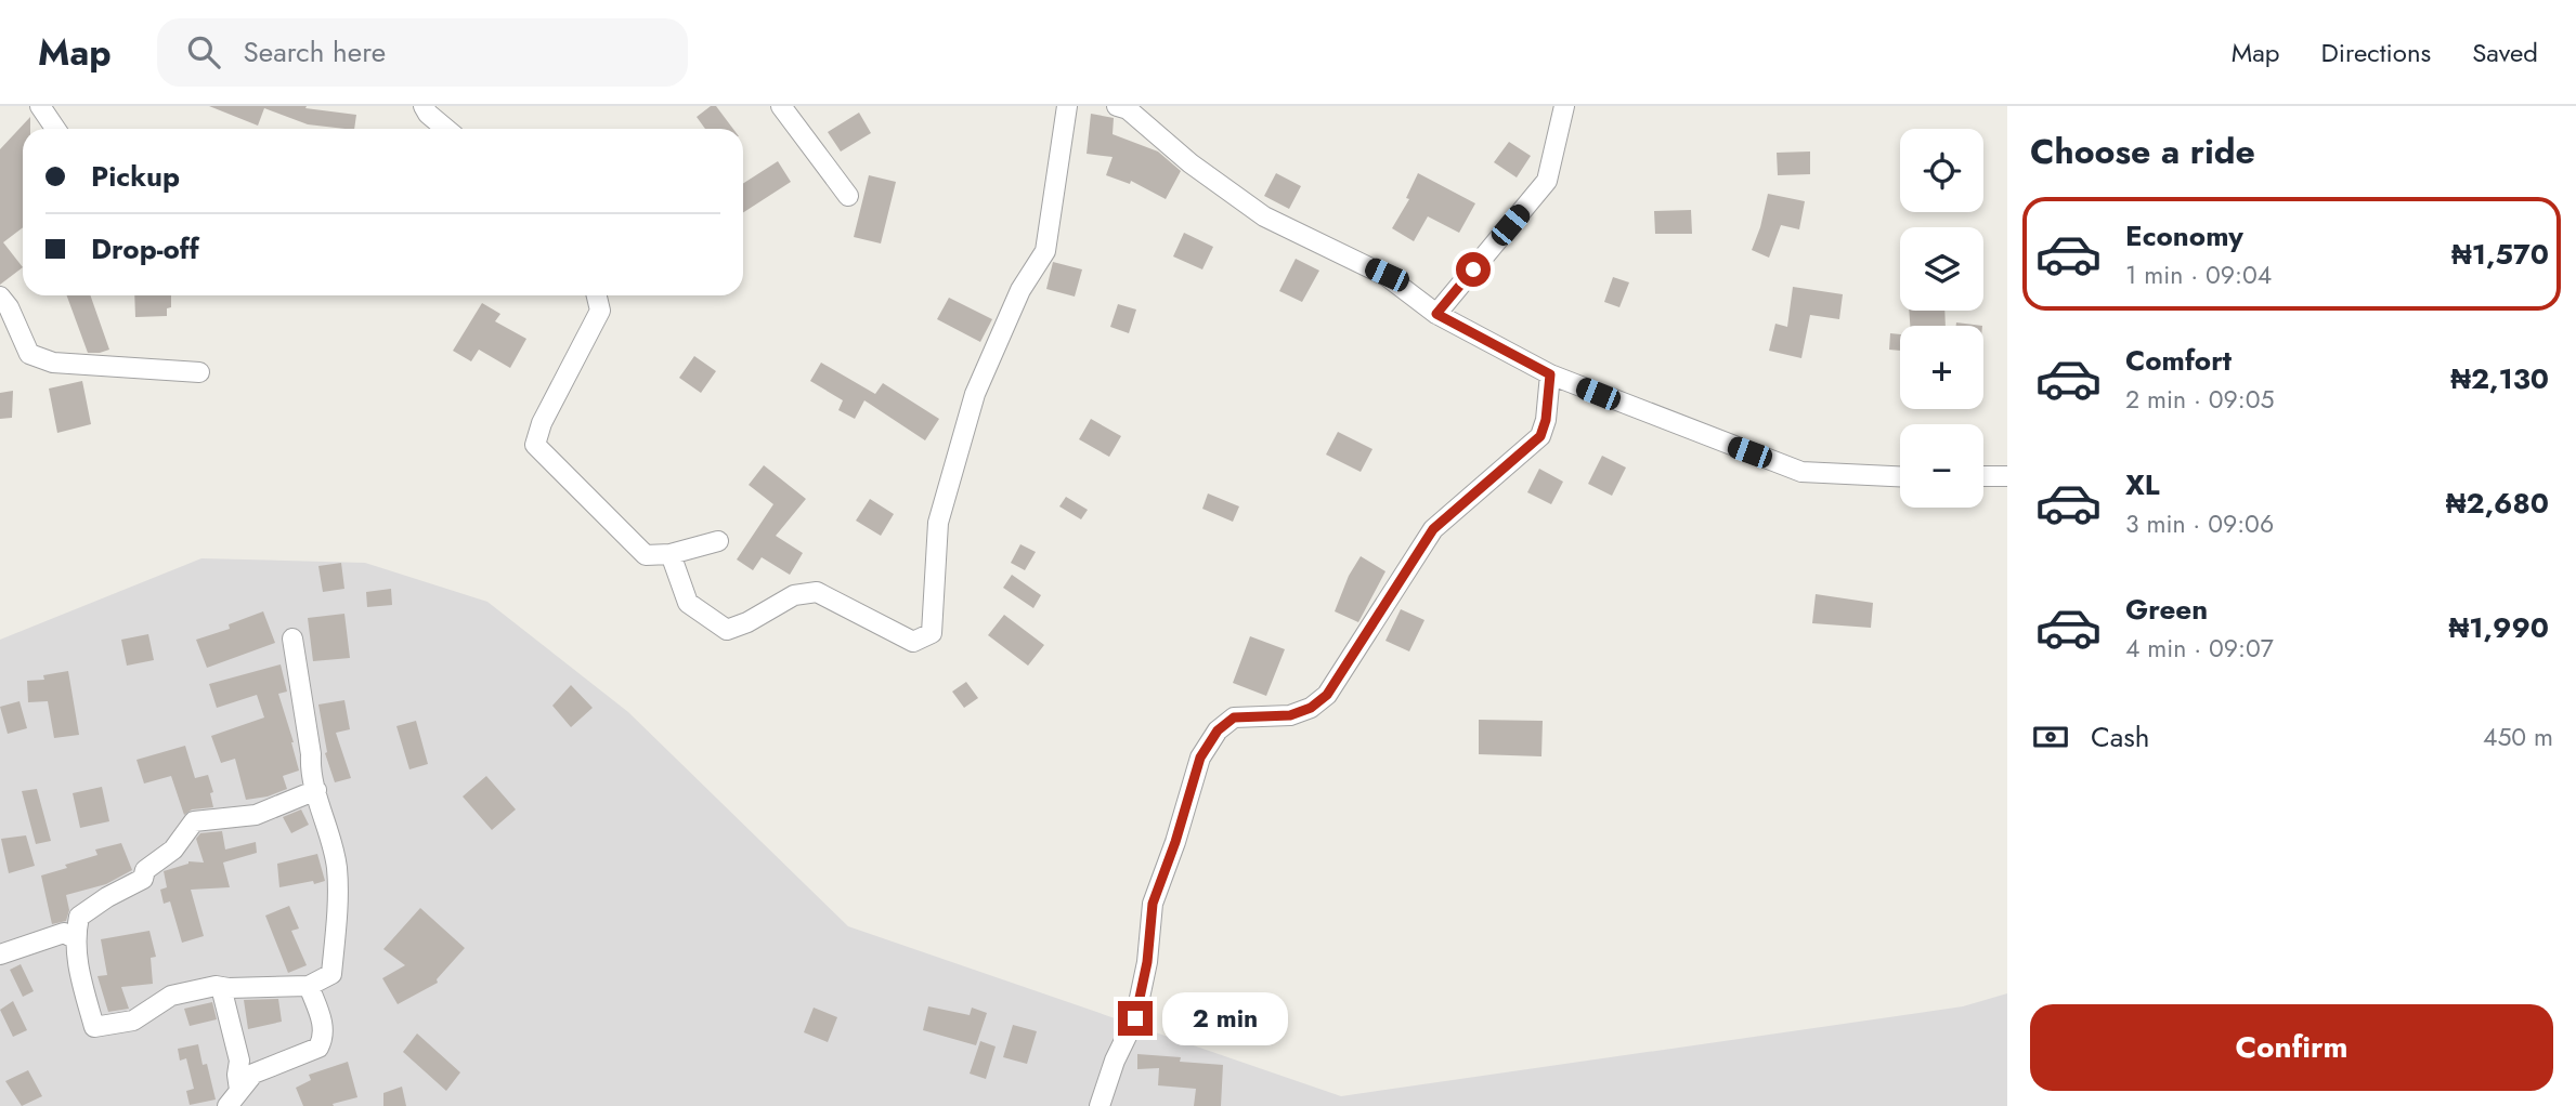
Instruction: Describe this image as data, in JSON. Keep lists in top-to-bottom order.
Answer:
{
  "page": {
    "header": "Map",
    "search": "Search here",
    "nav": ["Map", "Directions", "Saved"],
    "heading": "Choose a ride",
    "map_buttons": ["+", "−"],
    "banner": ["Pickup", "Drop-off"],
    "list": [
      {
        "name": "Economy",
        "note": "1 min · 09:04",
        "value": "₦1,570"
      },
      {
        "name": "Comfort",
        "note": "2 min · 09:05",
        "value": "₦2,130"
      },
      {
        "name": "XL",
        "note": "3 min · 09:06",
        "value": "₦2,680"
      },
      {
        "name": "Green",
        "note": "4 min · 09:07",
        "value": "₦1,990"
      }
    ],
    "pay": ["Cash", "450 m"],
    "buttons": "Confirm",
    "bubble": "2 min"
  }
}
